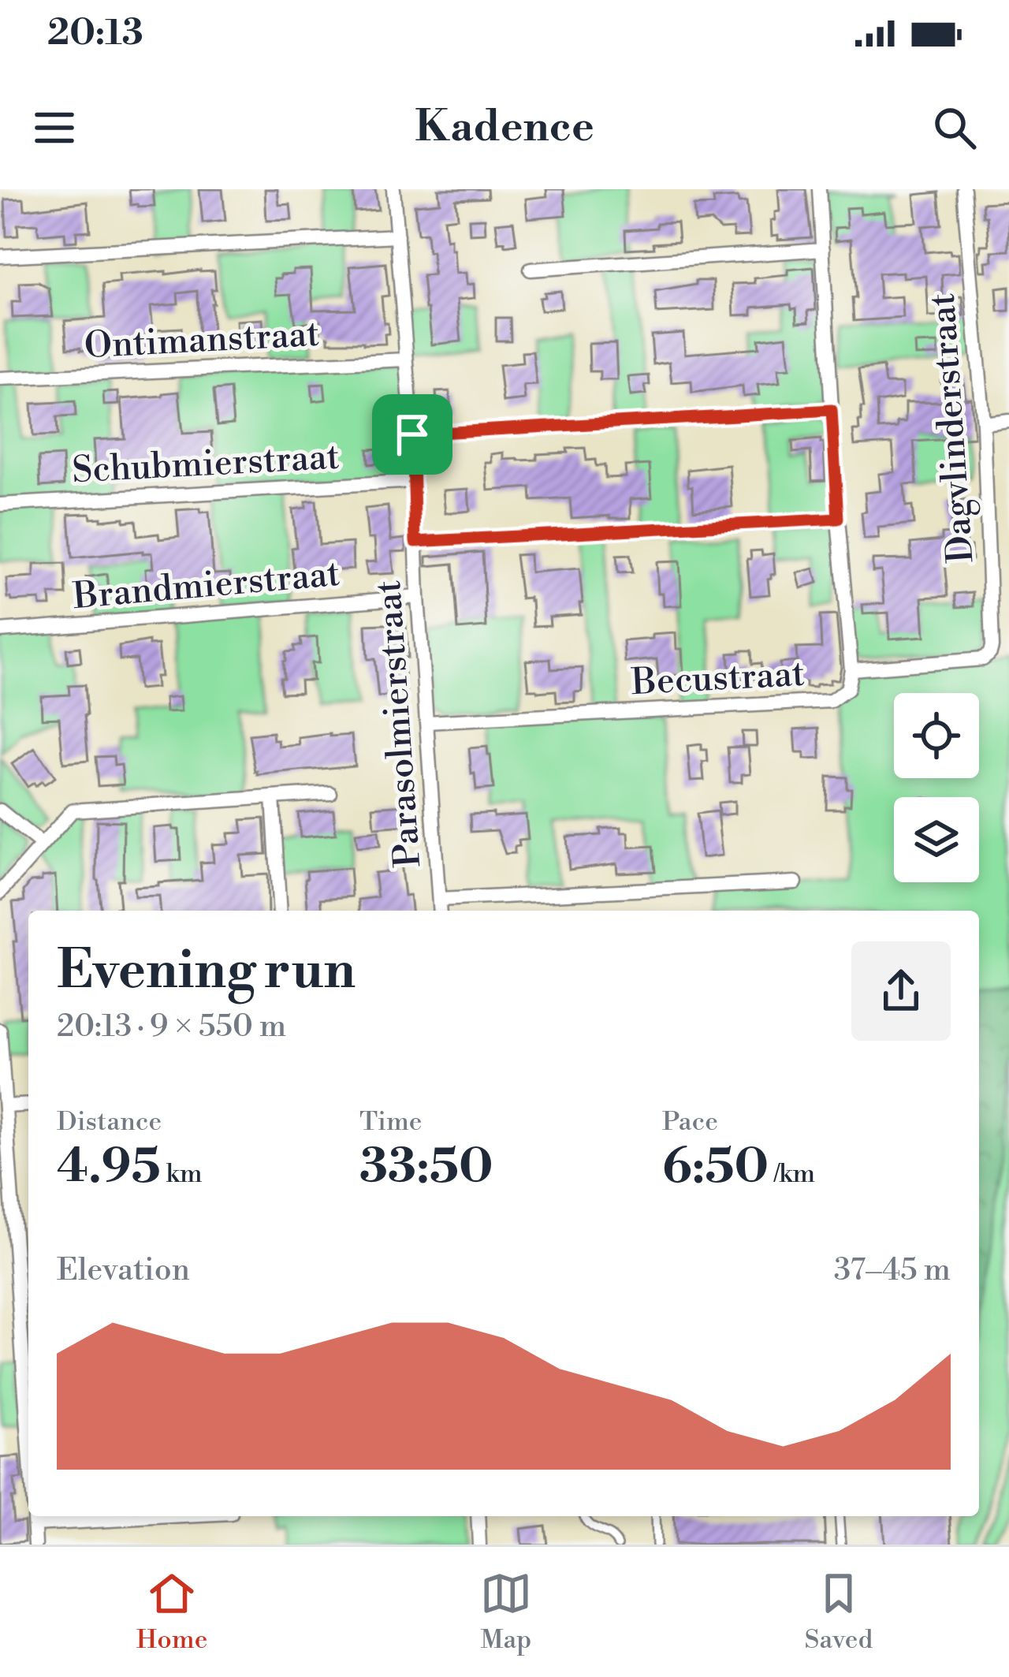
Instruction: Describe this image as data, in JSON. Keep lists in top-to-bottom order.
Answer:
{
  "streets": {
    "street": [
      "Ontimanstraat",
      "Dagvlinderstraat",
      "Schubmierstraat",
      "Brandmierstraat",
      "Becustraat",
      "Parasolmierstraat"
    ]
  },
  "crossings": [
    ["Ontimanstraat", "Parasolmierstraat"],
    ["Dagvlinderstraat", "Becustraat"],
    ["Schubmierstraat", "Parasolmierstraat"],
    ["Brandmierstraat", "Parasolmierstraat"],
    ["Becustraat", "Parasolmierstraat"]
  ],
  "page": {
    "status": "20:13",
    "header": "Kadence",
    "heading": ["Evening run", "20:13 · 9 × 550 m"],
    "stats": [
      ["Distance", "4.95 km"],
      ["Time", "33:50"],
      ["Pace", "6:50 /km"]
    ],
    "chart": ["Elevation", "37–45 m"],
    "tabs": ["Home", "Map", "Saved"]
  }
}
